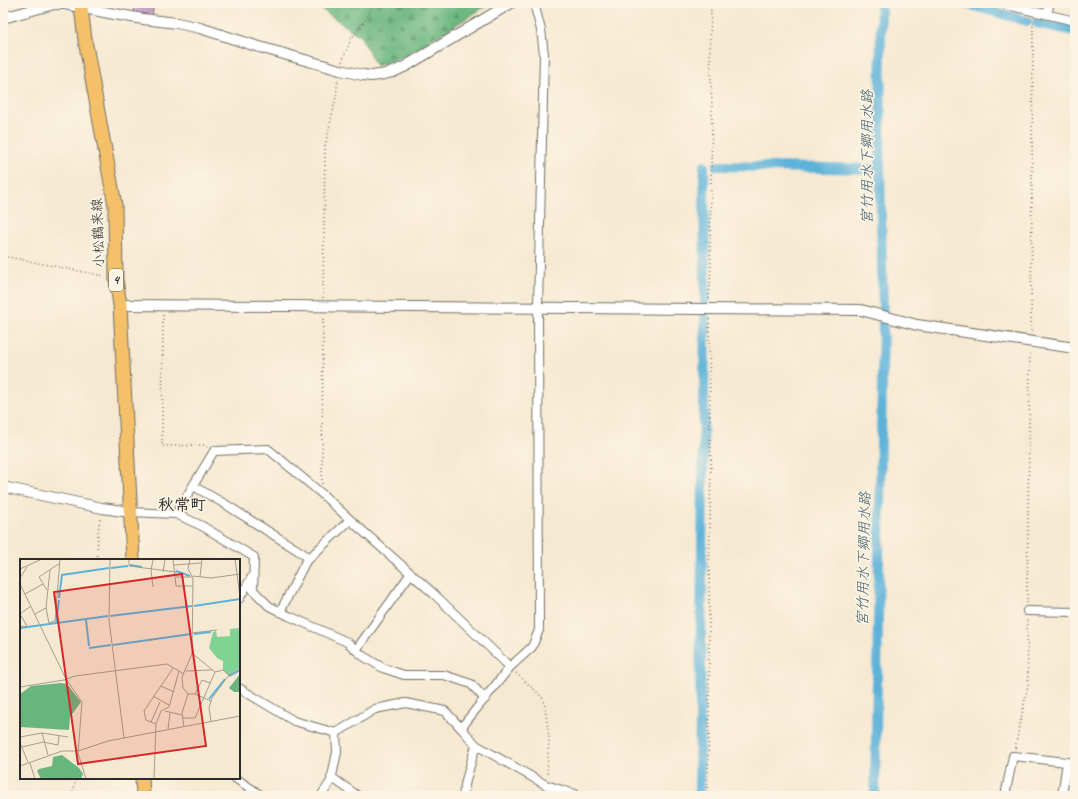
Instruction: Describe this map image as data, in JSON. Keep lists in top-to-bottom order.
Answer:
{
  "streets": {
    "main road": ["小松鶴来線", "4"]
  },
  "districts": ["秋常町"],
  "water": ["宮竹用水下郷用水路"]
}
